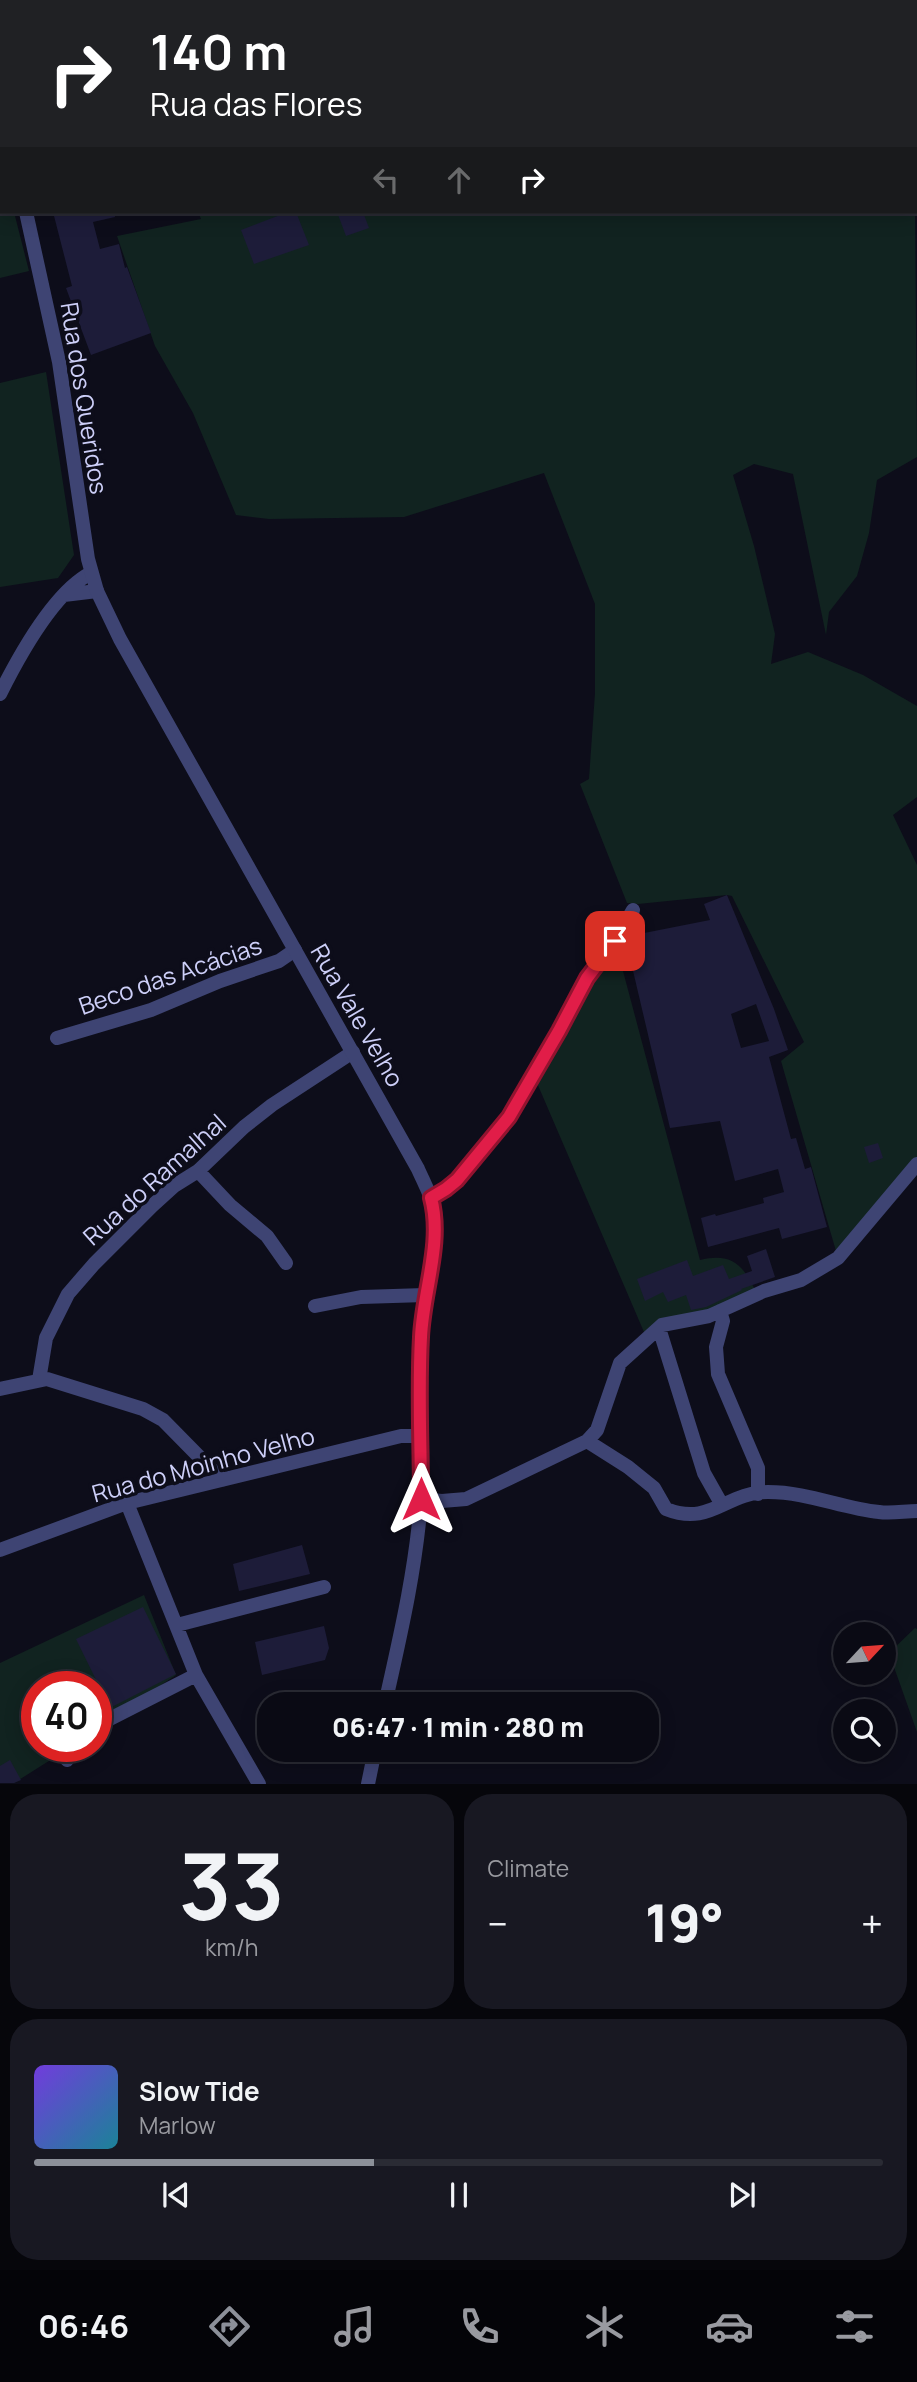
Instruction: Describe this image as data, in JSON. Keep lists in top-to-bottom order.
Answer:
{
  "streets": {
    "street": [
      "Rua dos Queridos",
      "Beco das Acácias",
      "Rua Vale Velho",
      "Rua do Ramalhal",
      "Rua do Moinho Velho"
    ]
  },
  "crossings": [
    ["Rua dos Queridos", "Rua Vale Velho"],
    ["Beco das Acácias", "Rua Vale Velho"],
    ["Rua Vale Velho", "Rua do Ramalhal"],
    ["Rua Vale Velho", "Rua do Moinho Velho"]
  ],
  "north": "top right",
  "page": {
    "turn": ["140 m", "Rua das Flores"],
    "limit": "40",
    "trip": "06:47 · 1 min · 280 m",
    "tile": [
      ["33", "km/h"],
      "Climate"
    ],
    "heat": ["−", "19°", "+"],
    "song": ["Slow Tide", "Marlow"],
    "tabs": "06:46"
  }
}
